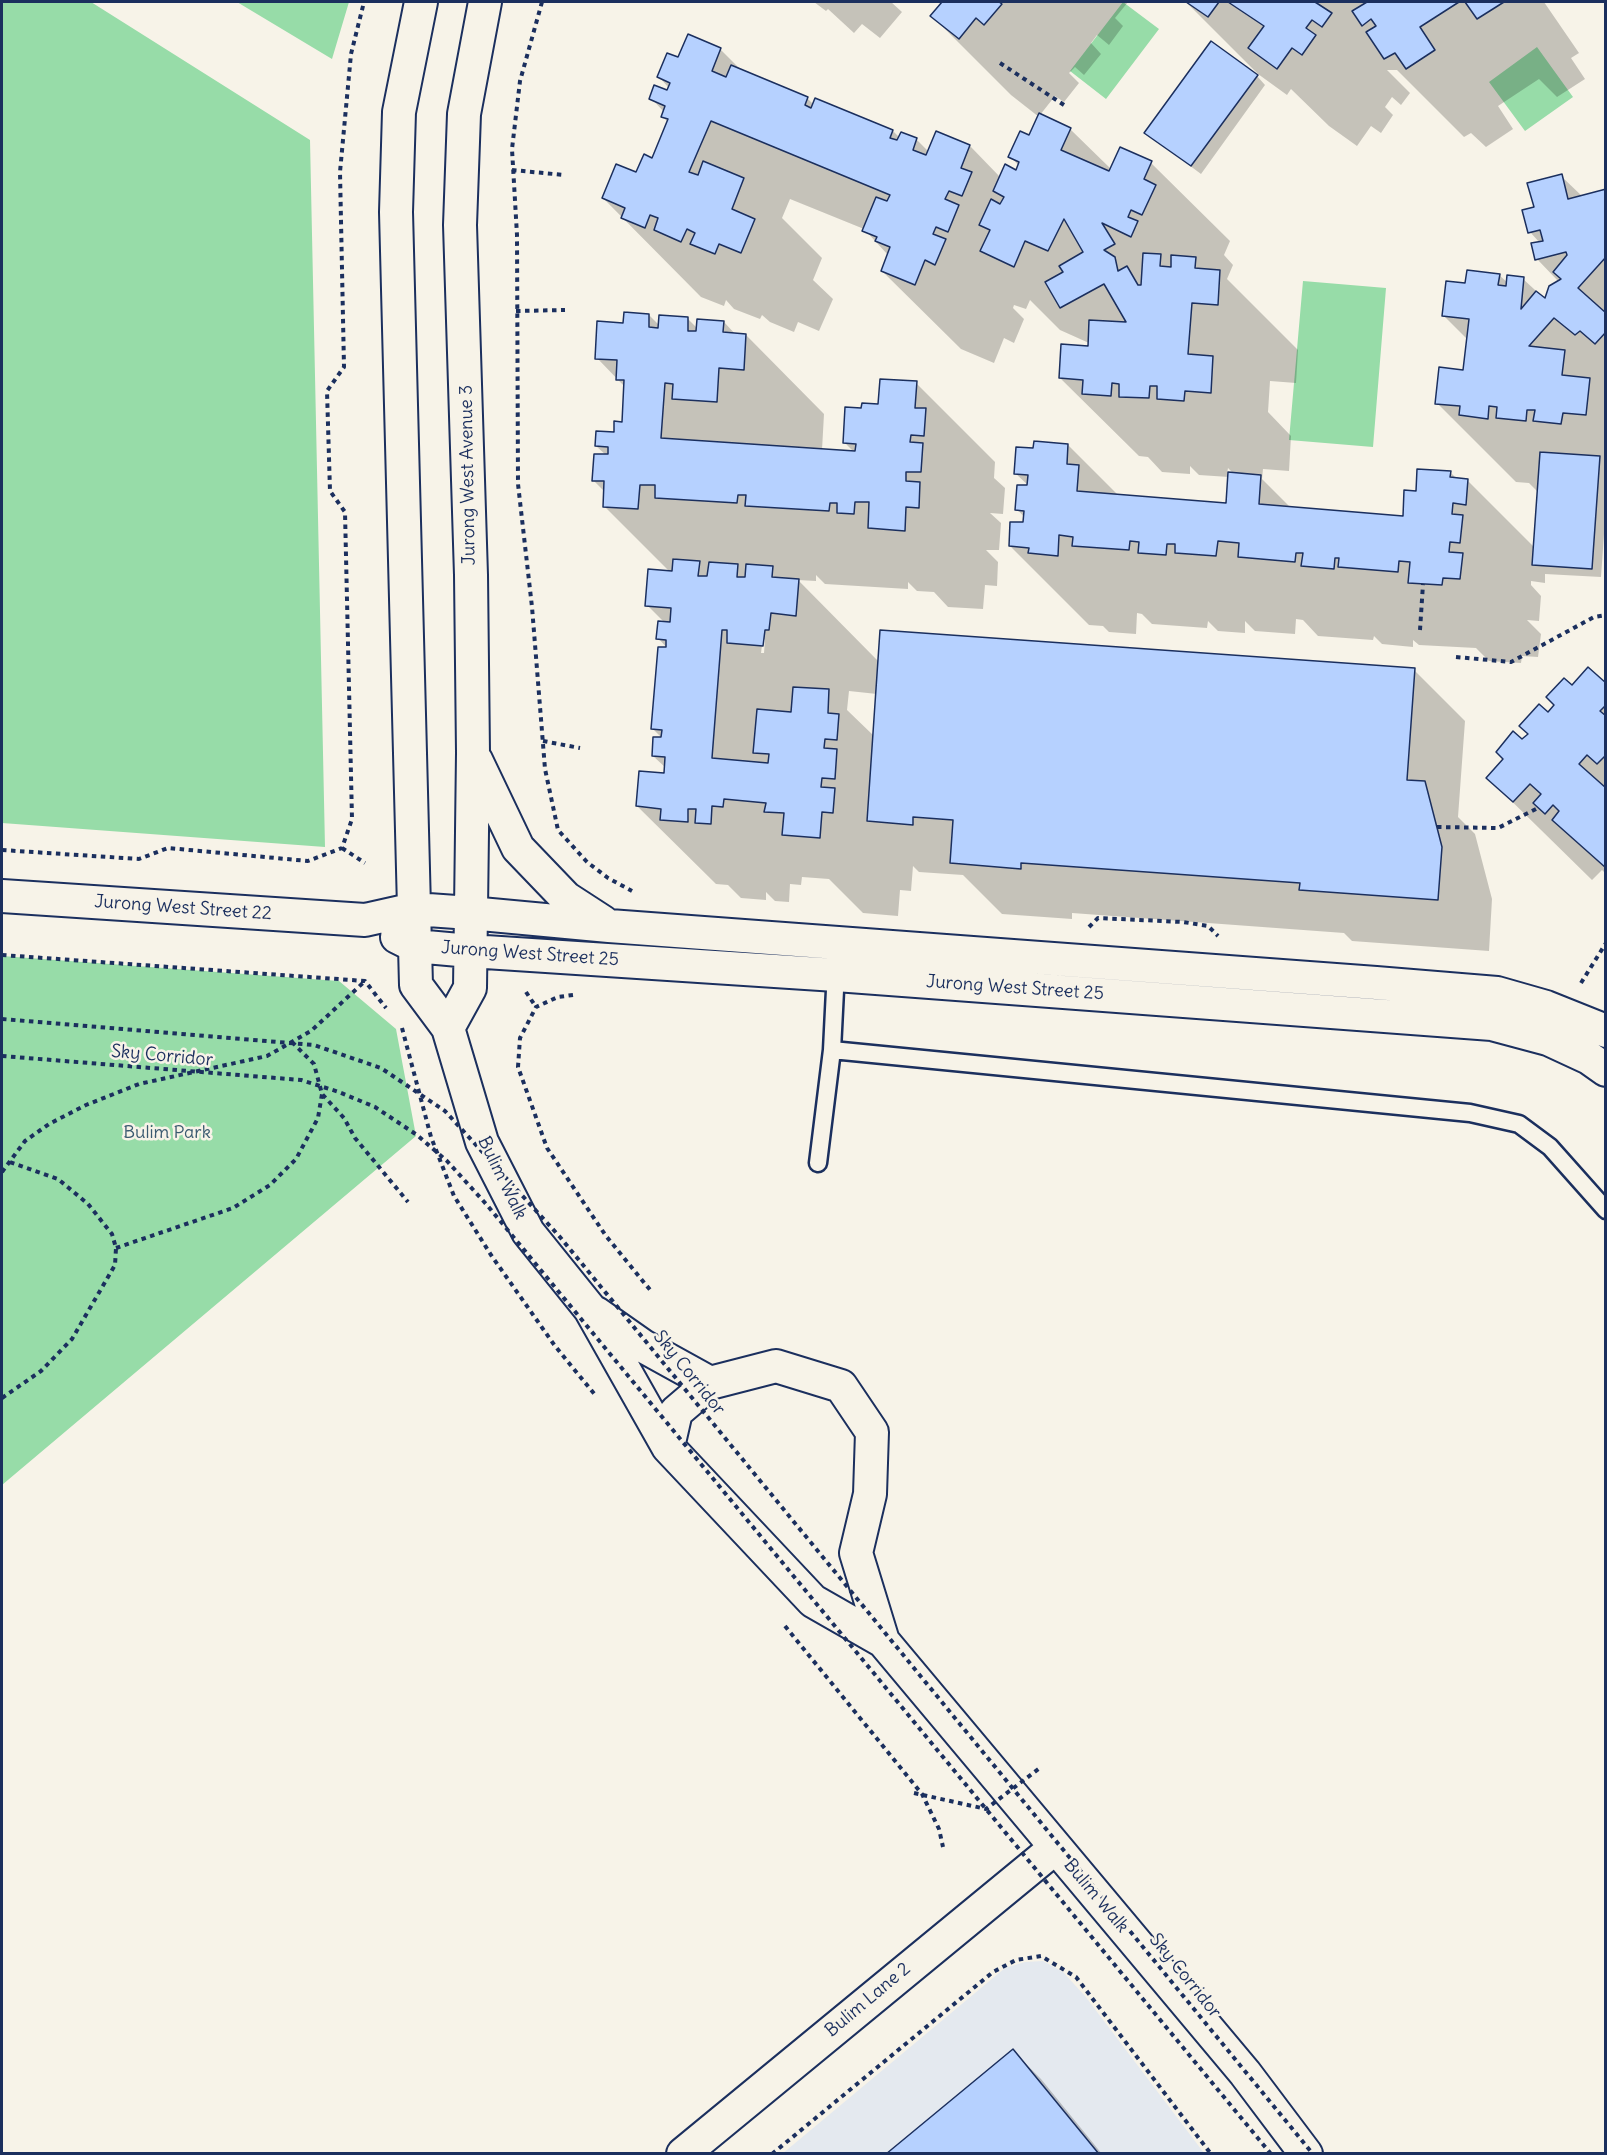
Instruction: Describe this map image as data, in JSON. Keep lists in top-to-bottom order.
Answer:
{
  "streets": {
    "street": [
      "Jurong West Avenue 3",
      "Jurong West Street 22",
      "Jurong West Street 25",
      "Bulim Walk",
      "Bulim Lane 2"
    ],
    "path": ["Sky Corridor"]
  },
  "crossings": [
    ["Jurong West Avenue 3", "Jurong West Street 25"],
    ["Jurong West Street 22", "Jurong West Street 25"],
    ["Jurong West Street 22", "Bulim Walk"],
    ["Jurong West Street 25", "Bulim Walk"],
    ["Bulim Walk", "Bulim Lane 2"]
  ],
  "parks": ["Bulim Park"]
}
